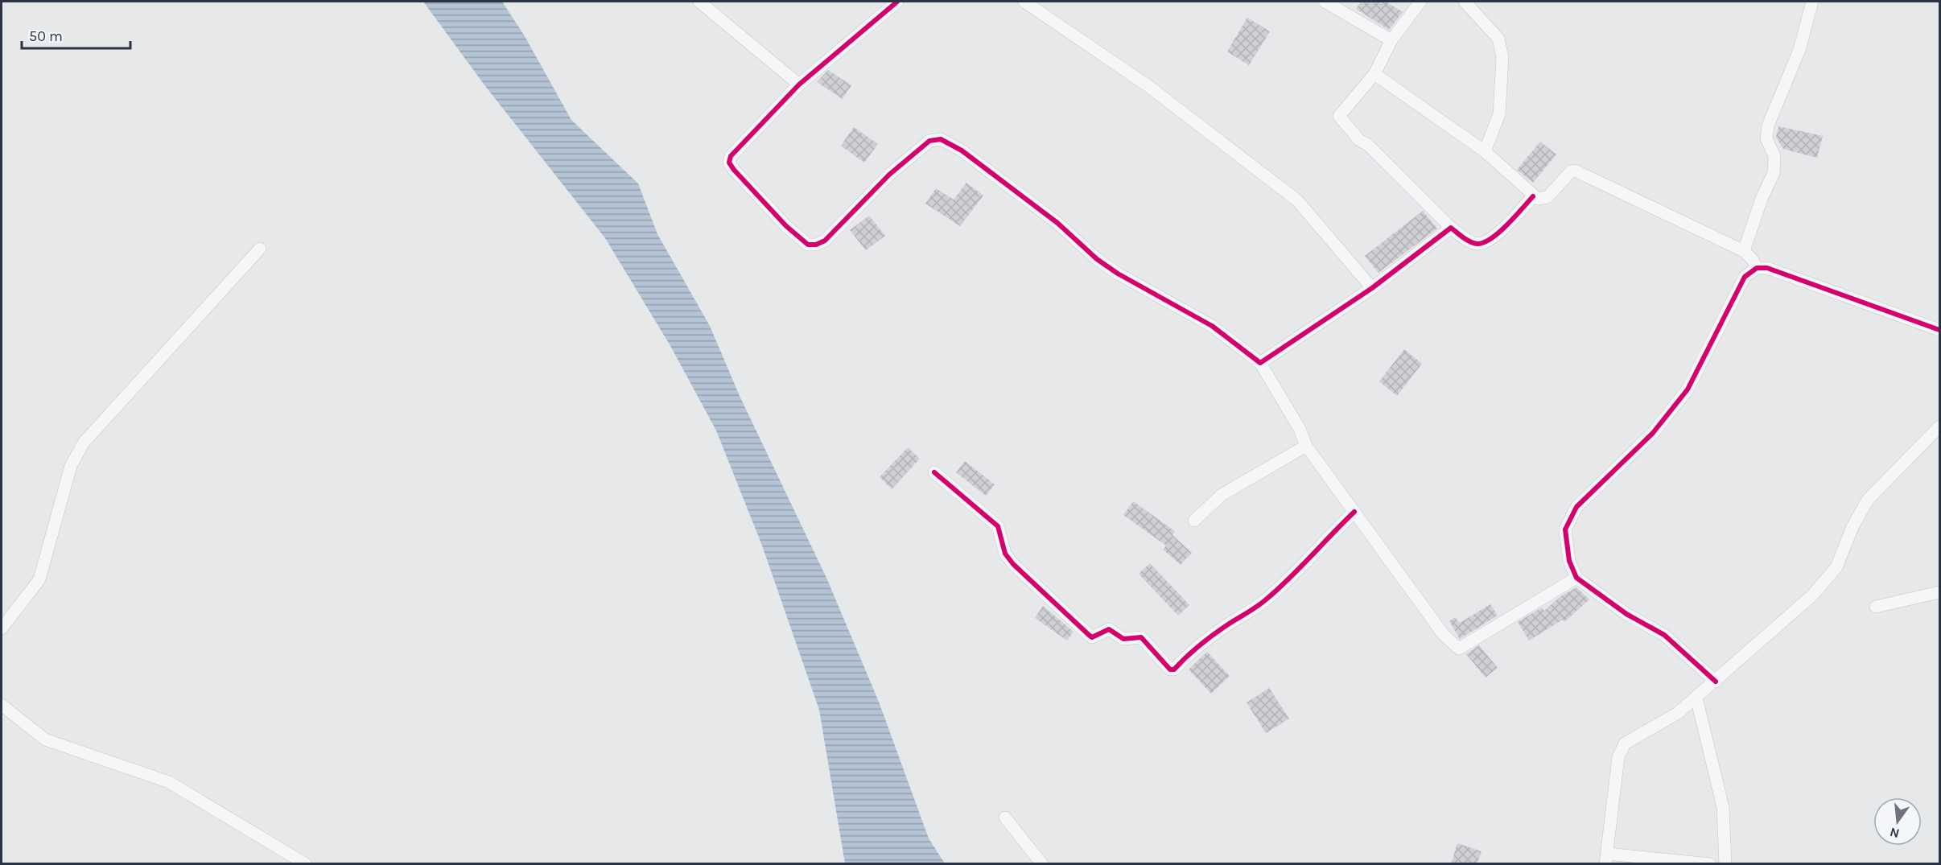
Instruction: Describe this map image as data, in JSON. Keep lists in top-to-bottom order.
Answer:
{
  "scale_bar": "50 m",
  "north": "bottom"
}
